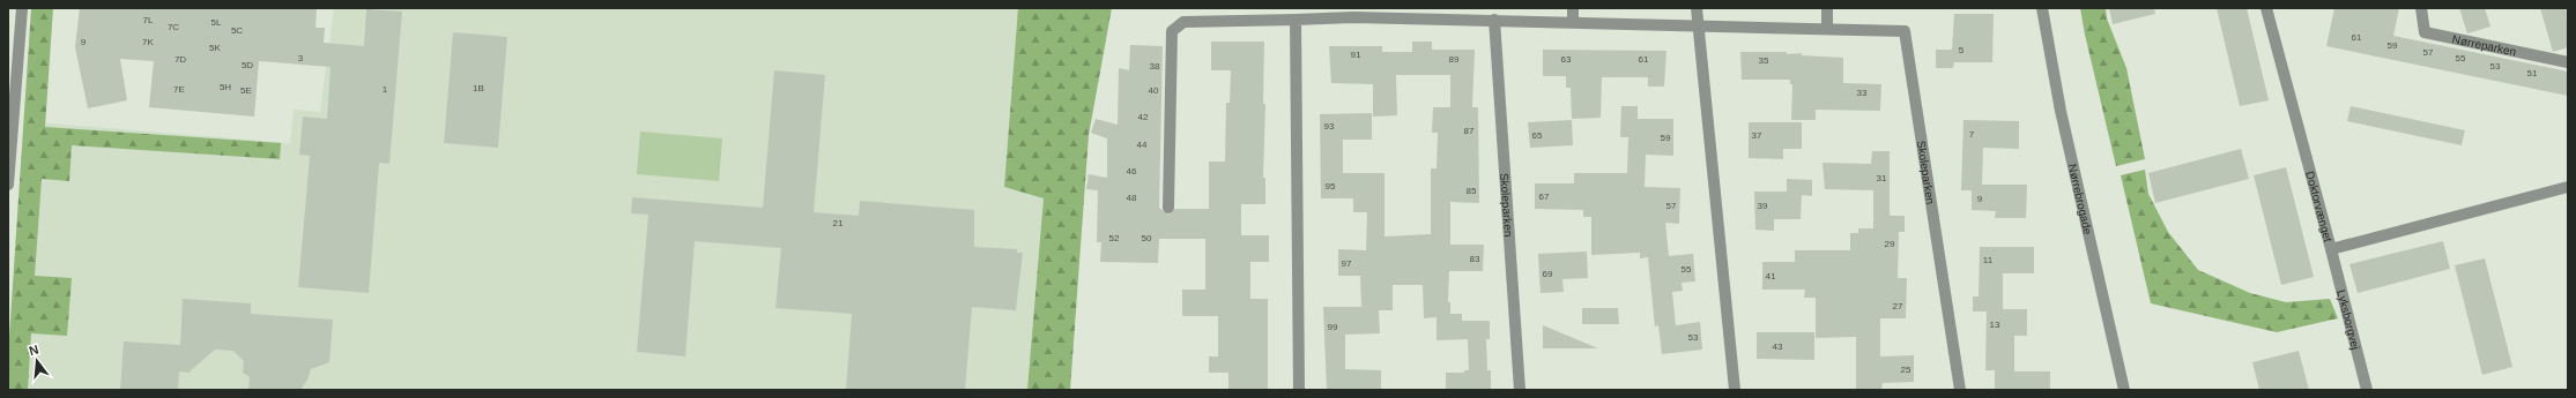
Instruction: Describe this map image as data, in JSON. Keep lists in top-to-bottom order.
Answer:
{
  "streets": {
    "street": [
      "Nørreparken",
      "Skoleparken",
      "Nørrebrogade",
      "Doktorvænget",
      "Lyksborgvej"
    ]
  },
  "crossings": [
    ["Doktorvænget", "Lyksborgvej"]
  ],
  "house_numbers": [
    "7L",
    "5L",
    "7C",
    "5C",
    "61",
    "9",
    "7K",
    "59",
    "5K",
    "5",
    "57",
    "91",
    "3",
    "55",
    "7D",
    "89",
    "63",
    "61",
    "35",
    "5D",
    "38",
    "53",
    "51",
    "5H",
    "1B",
    "7E",
    "1",
    "5E",
    "40",
    "33",
    "42",
    "93",
    "87",
    "7",
    "65",
    "37",
    "59",
    "44",
    "46",
    "31",
    "95",
    "85",
    "67",
    "48",
    "9",
    "57",
    "39",
    "21",
    "52",
    "50",
    "29",
    "83",
    "11",
    "97",
    "55",
    "69",
    "41",
    "27",
    "13",
    "99",
    "53",
    "43",
    "25"
  ],
  "north": "top"
}
